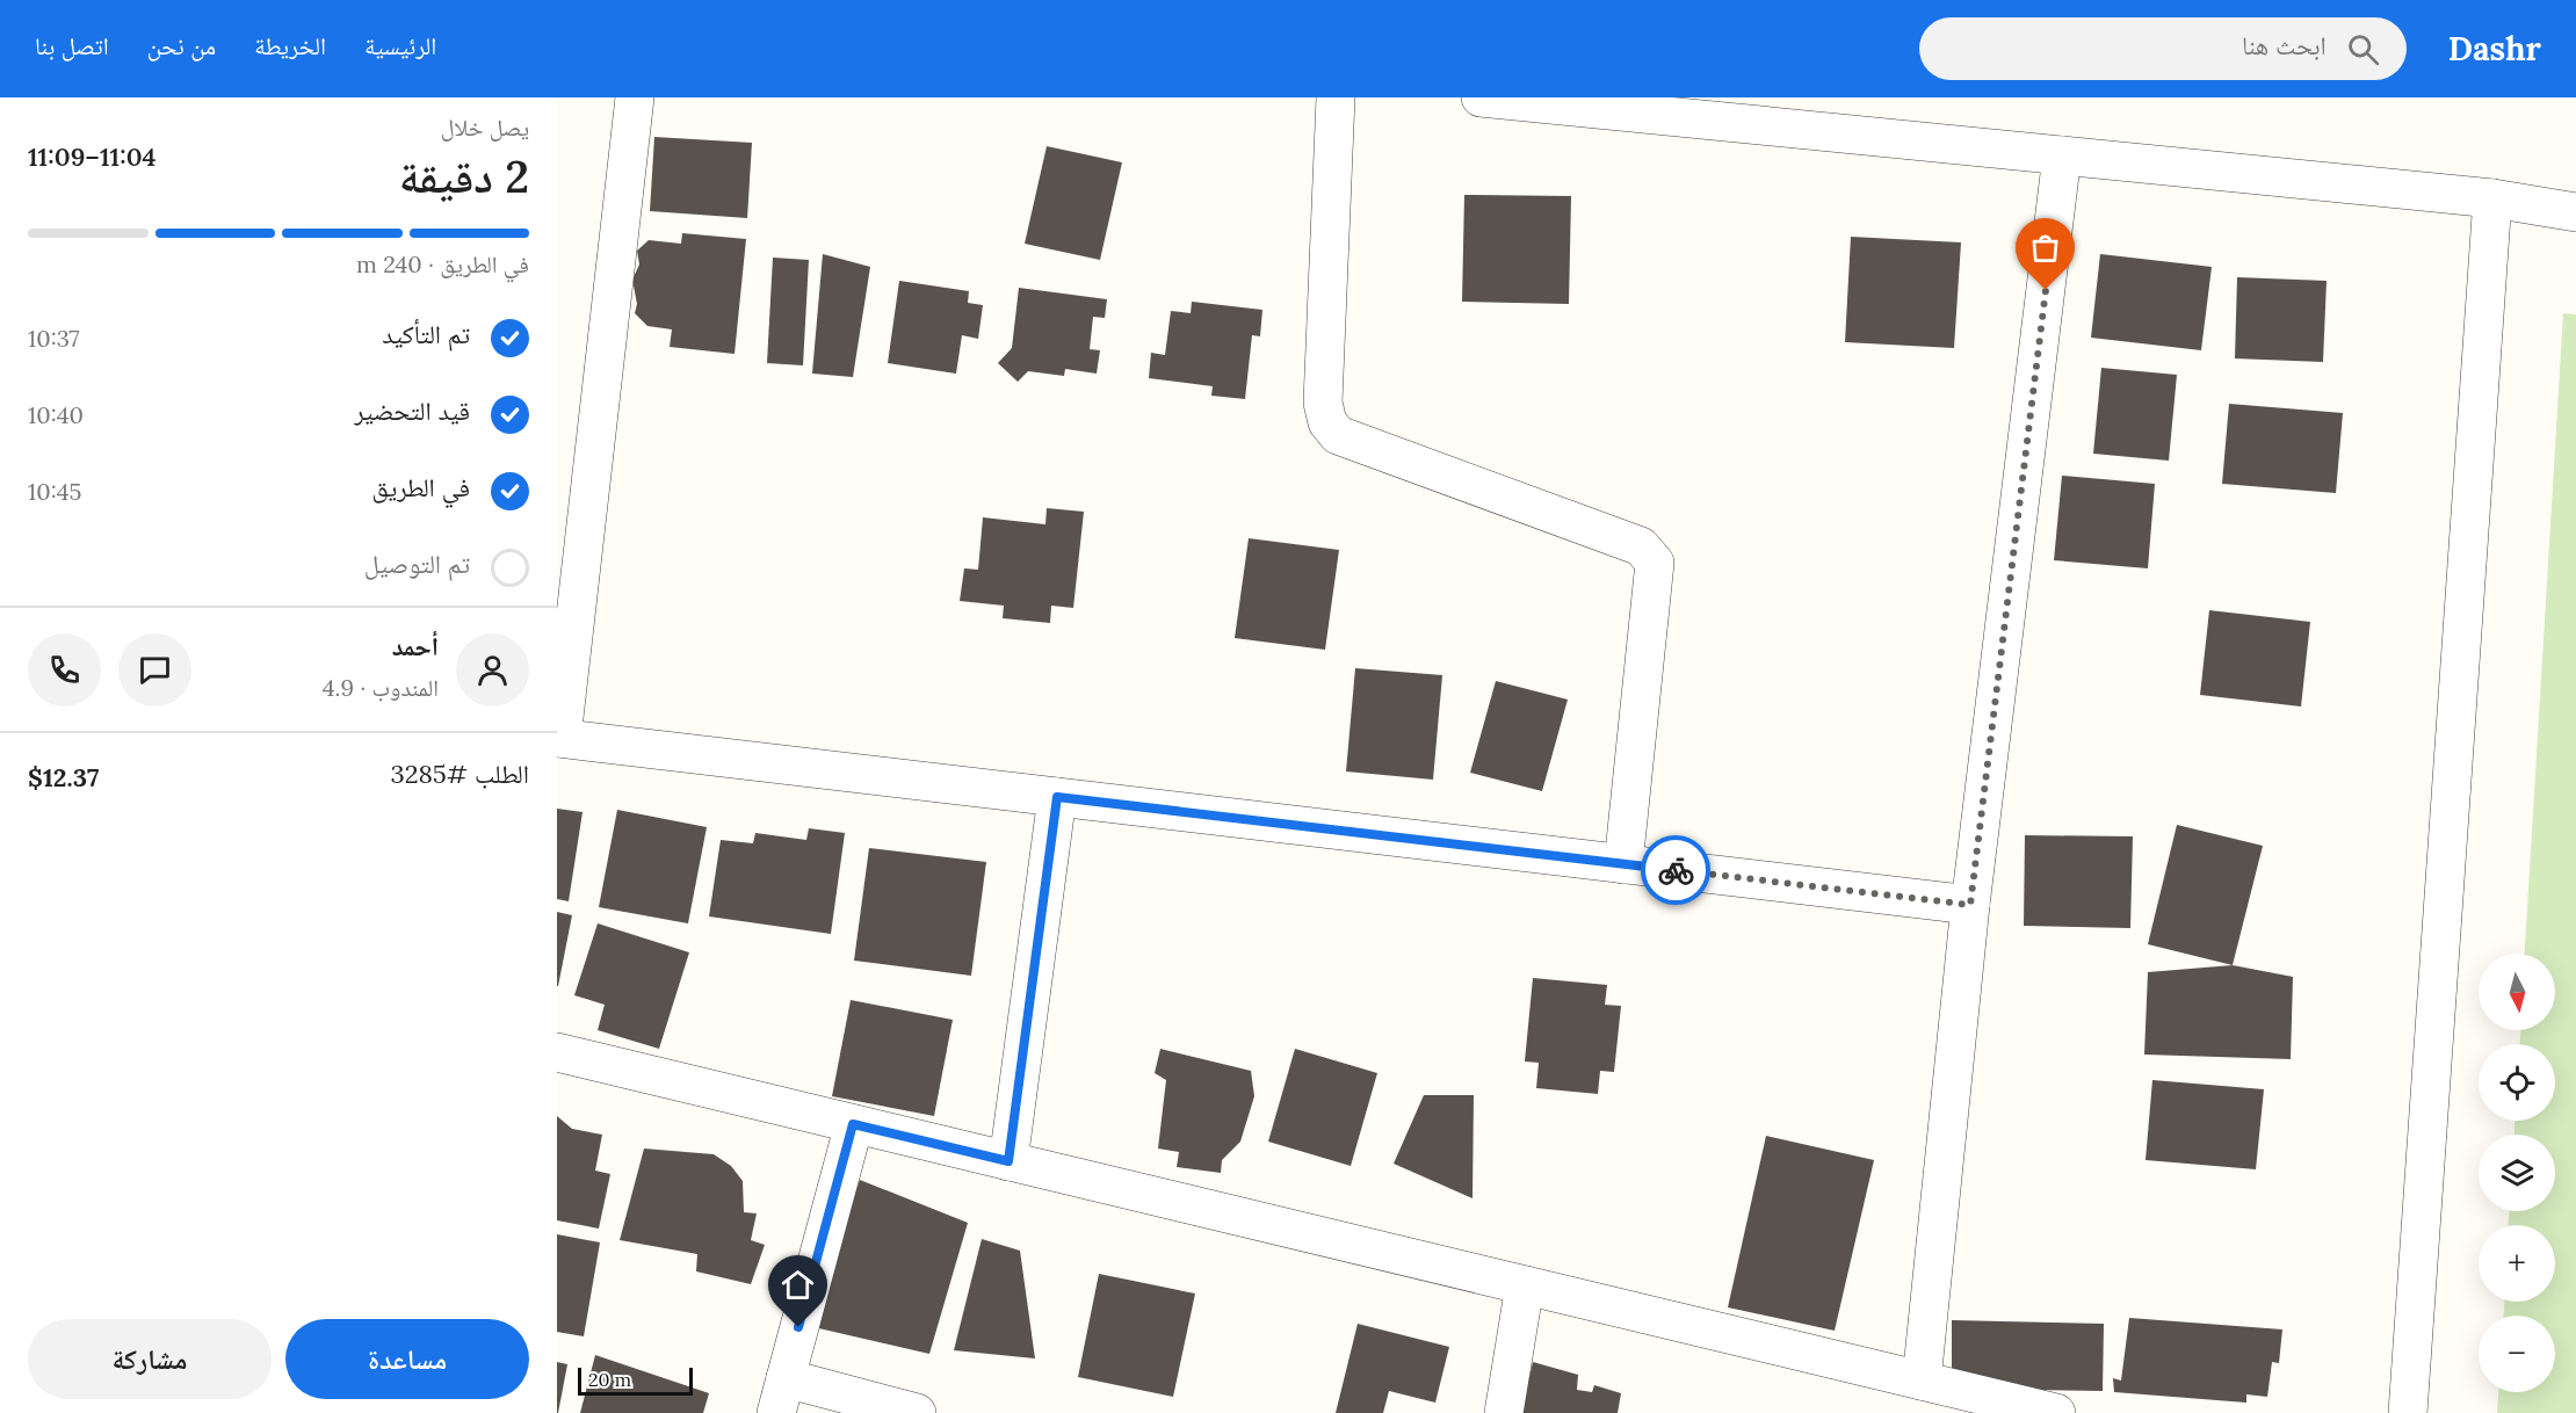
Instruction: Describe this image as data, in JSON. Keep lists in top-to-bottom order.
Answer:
{
  "scale_bar": "20 m",
  "north": "bottom",
  "page": {
    "header": "Dashr",
    "search": "ابحث هنا",
    "nav": [
      "الرئيسية",
      "الخريطة",
      "من نحن",
      "اتصل بنا"
    ],
    "heading": ["2 دقيقة", "يصل خلال", "11:04–11:09"],
    "panel": [
      "أحمد",
      "المندوب · 4.9",
      "الطلب #3285",
      "$12.37"
    ],
    "bar": "في الطريق · 240 m",
    "list": [
      ["تم التأكيد", "10:37"],
      ["قيد التحضير", "10:40"],
      ["في الطريق", "10:45"],
      "تم التوصيل"
    ],
    "map_buttons": ["+", "−"],
    "buttons": ["مساعدة", "مشاركة"],
    "scale": "20 m"
  }
}
